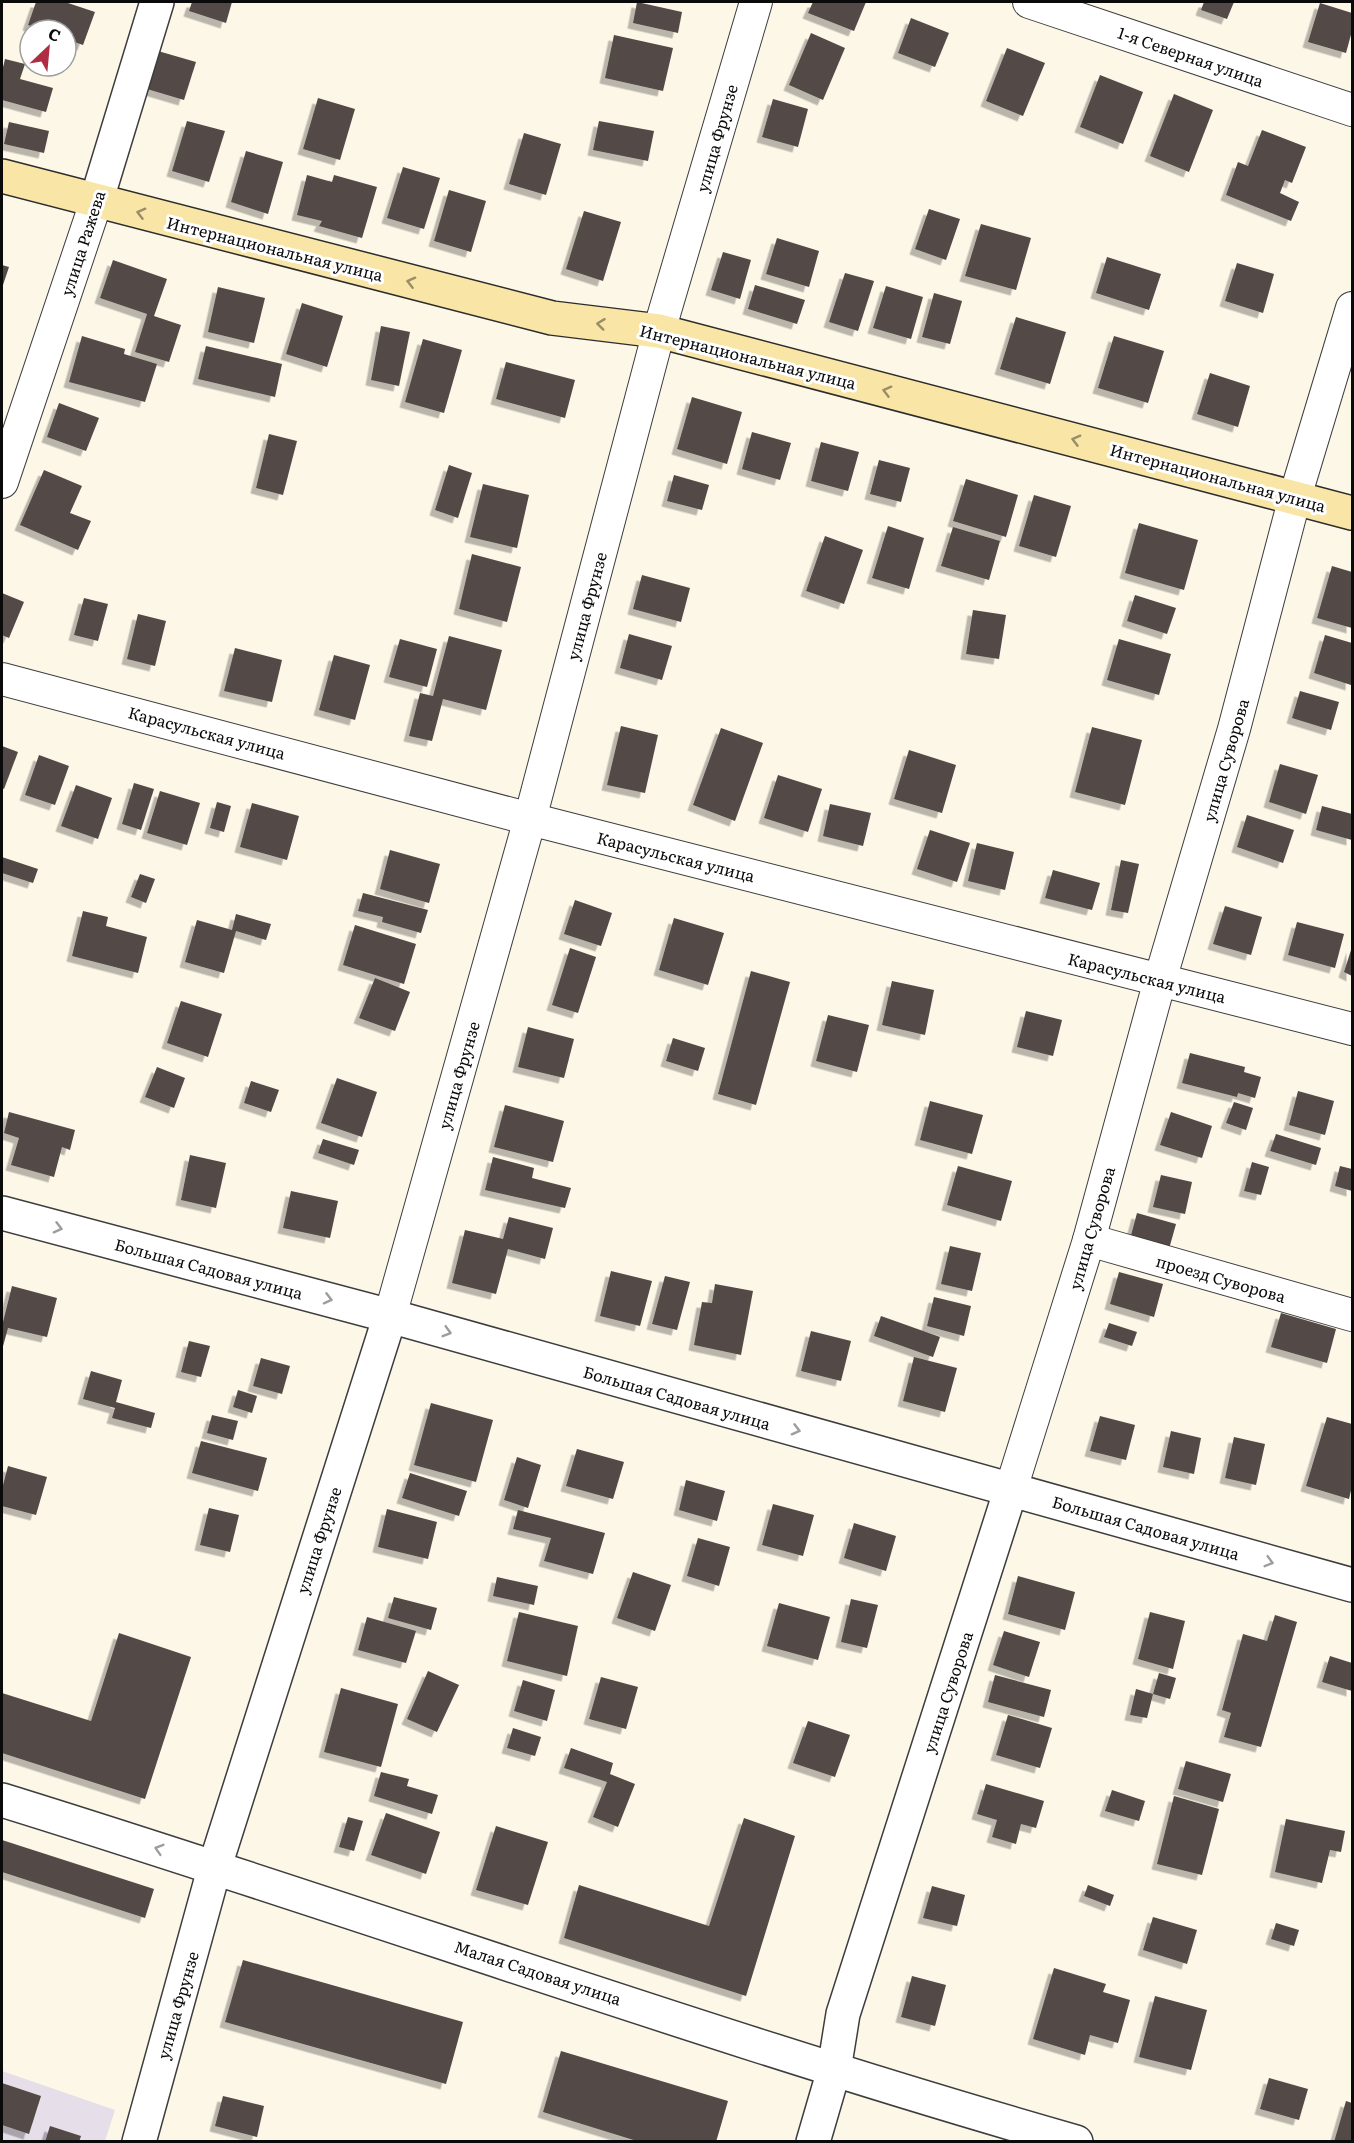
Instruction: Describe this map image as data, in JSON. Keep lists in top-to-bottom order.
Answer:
{
  "streets": {
    "main road": ["Интернациональная улица"],
    "street": [
      "1-я Северная улица",
      "улица Фрунзе",
      "улица Ражева",
      "Карасульская улица",
      "улица Суворова",
      "Большая Садовая улица",
      "проезд Суворова",
      "Малая Садовая улица"
    ]
  },
  "crossings": [
    ["улица Фрунзе", "Интернациональная улица"],
    ["улица Фрунзе", "Карасульская улица"],
    ["улица Фрунзе", "Большая Садовая улица"],
    ["улица Фрунзе", "Малая Садовая улица"],
    ["улица Ражева", "Интернациональная улица"],
    ["Интернациональная улица", "улица Суворова"],
    ["Карасульская улица", "улица Суворова"],
    ["улица Суворова", "Большая Садовая улица"],
    ["улица Суворова", "проезд Суворова"],
    ["улица Суворова", "Малая Садовая улица"]
  ],
  "one_way": ["Интернациональная улица", "Большая Садовая улица"],
  "north": "top right"
}
